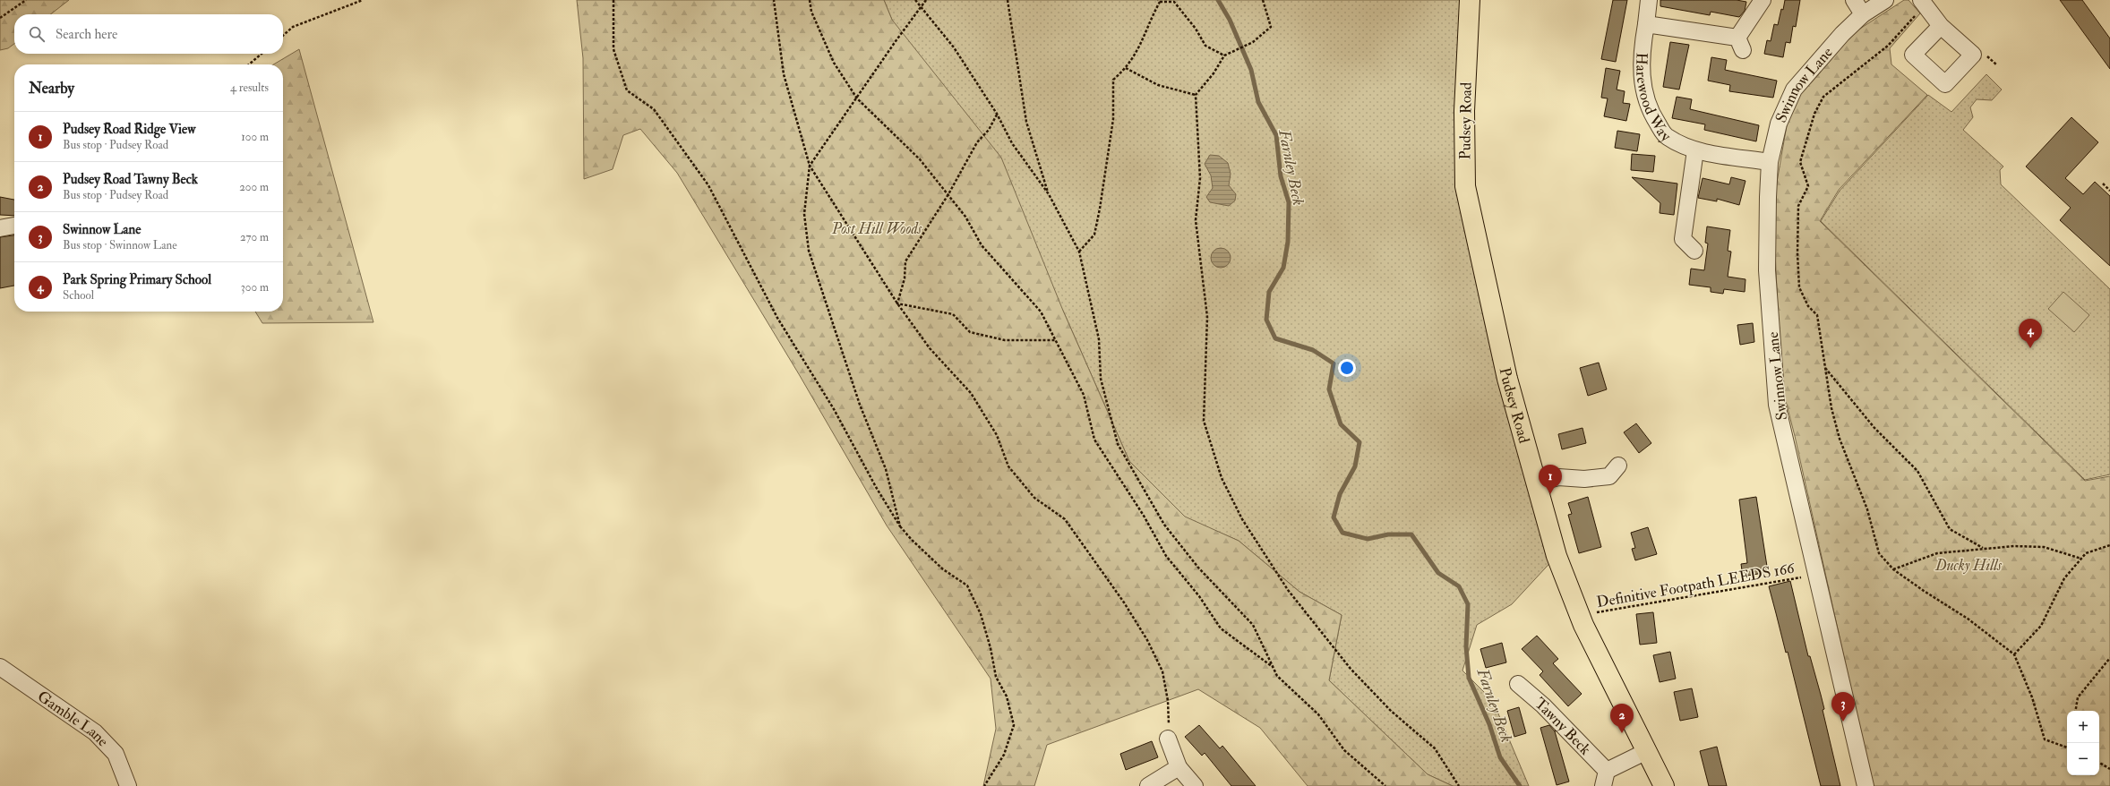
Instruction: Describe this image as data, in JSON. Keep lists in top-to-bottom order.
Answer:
{
  "streets": {
    "main road": ["Pudsey Road"],
    "street": [
      "Swinnow Lane",
      "Harewood Way",
      "Gamble Lane",
      "Tawny Beck"
    ],
    "path": ["Definitive Footpath LEEDS 166"]
  },
  "crossings": [
    ["Swinnow Lane", "Harewood Way"],
    ["Swinnow Lane", "Definitive Footpath LEEDS 166"],
    ["Pudsey Road", "Definitive Footpath LEEDS 166"]
  ],
  "water": ["Farnley Beck"],
  "parks": ["Post Hill Woods", "Ducky Hills"],
  "page": {
    "search": "Search here",
    "heading": ["Nearby", "4 results"],
    "list": [
      {
        "mark": "1",
        "name": "Pudsey Road Ridge View",
        "note": "Bus stop · Pudsey Road",
        "value": "100 m"
      },
      {
        "mark": "2",
        "name": "Pudsey Road Tawny Beck",
        "note": "Bus stop · Pudsey Road",
        "value": "200 m"
      },
      {
        "mark": "3",
        "name": "Swinnow Lane",
        "note": "Bus stop · Swinnow Lane",
        "value": "270 m"
      },
      {
        "mark": "4",
        "name": "Park Spring Primary School",
        "note": "School",
        "value": "300 m"
      }
    ],
    "pins": [
      "4",
      "1",
      "3",
      "2"
    ],
    "map_buttons": ["+", "−"]
  }
}
